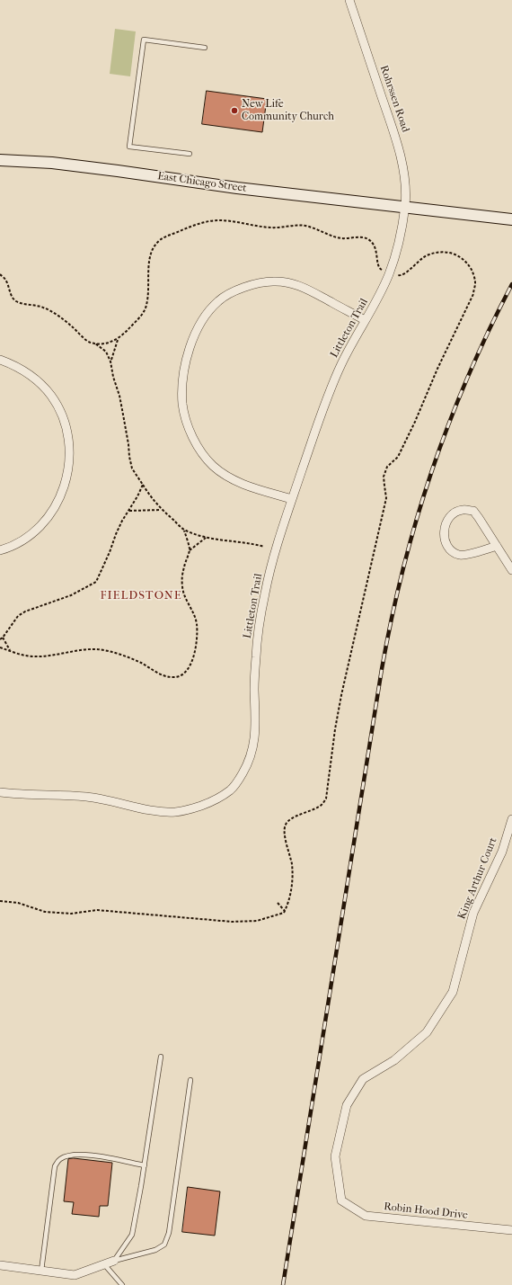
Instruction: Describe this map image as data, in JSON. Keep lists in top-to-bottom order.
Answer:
{
  "streets": {
    "main road": ["East Chicago Street"],
    "street": [
      "Rohrssen Road",
      "Littleton Trail",
      "King Arthur Court",
      "Robin Hood Drive"
    ]
  },
  "crossings": [
    ["Rohrssen Road", "East Chicago Street"],
    ["Rohrssen Road", "Littleton Trail"],
    ["East Chicago Street", "Littleton Trail"],
    ["King Arthur Court", "Robin Hood Drive"]
  ],
  "districts": ["FIELDSTONE"],
  "places": ["New Life Community Church"]
}
